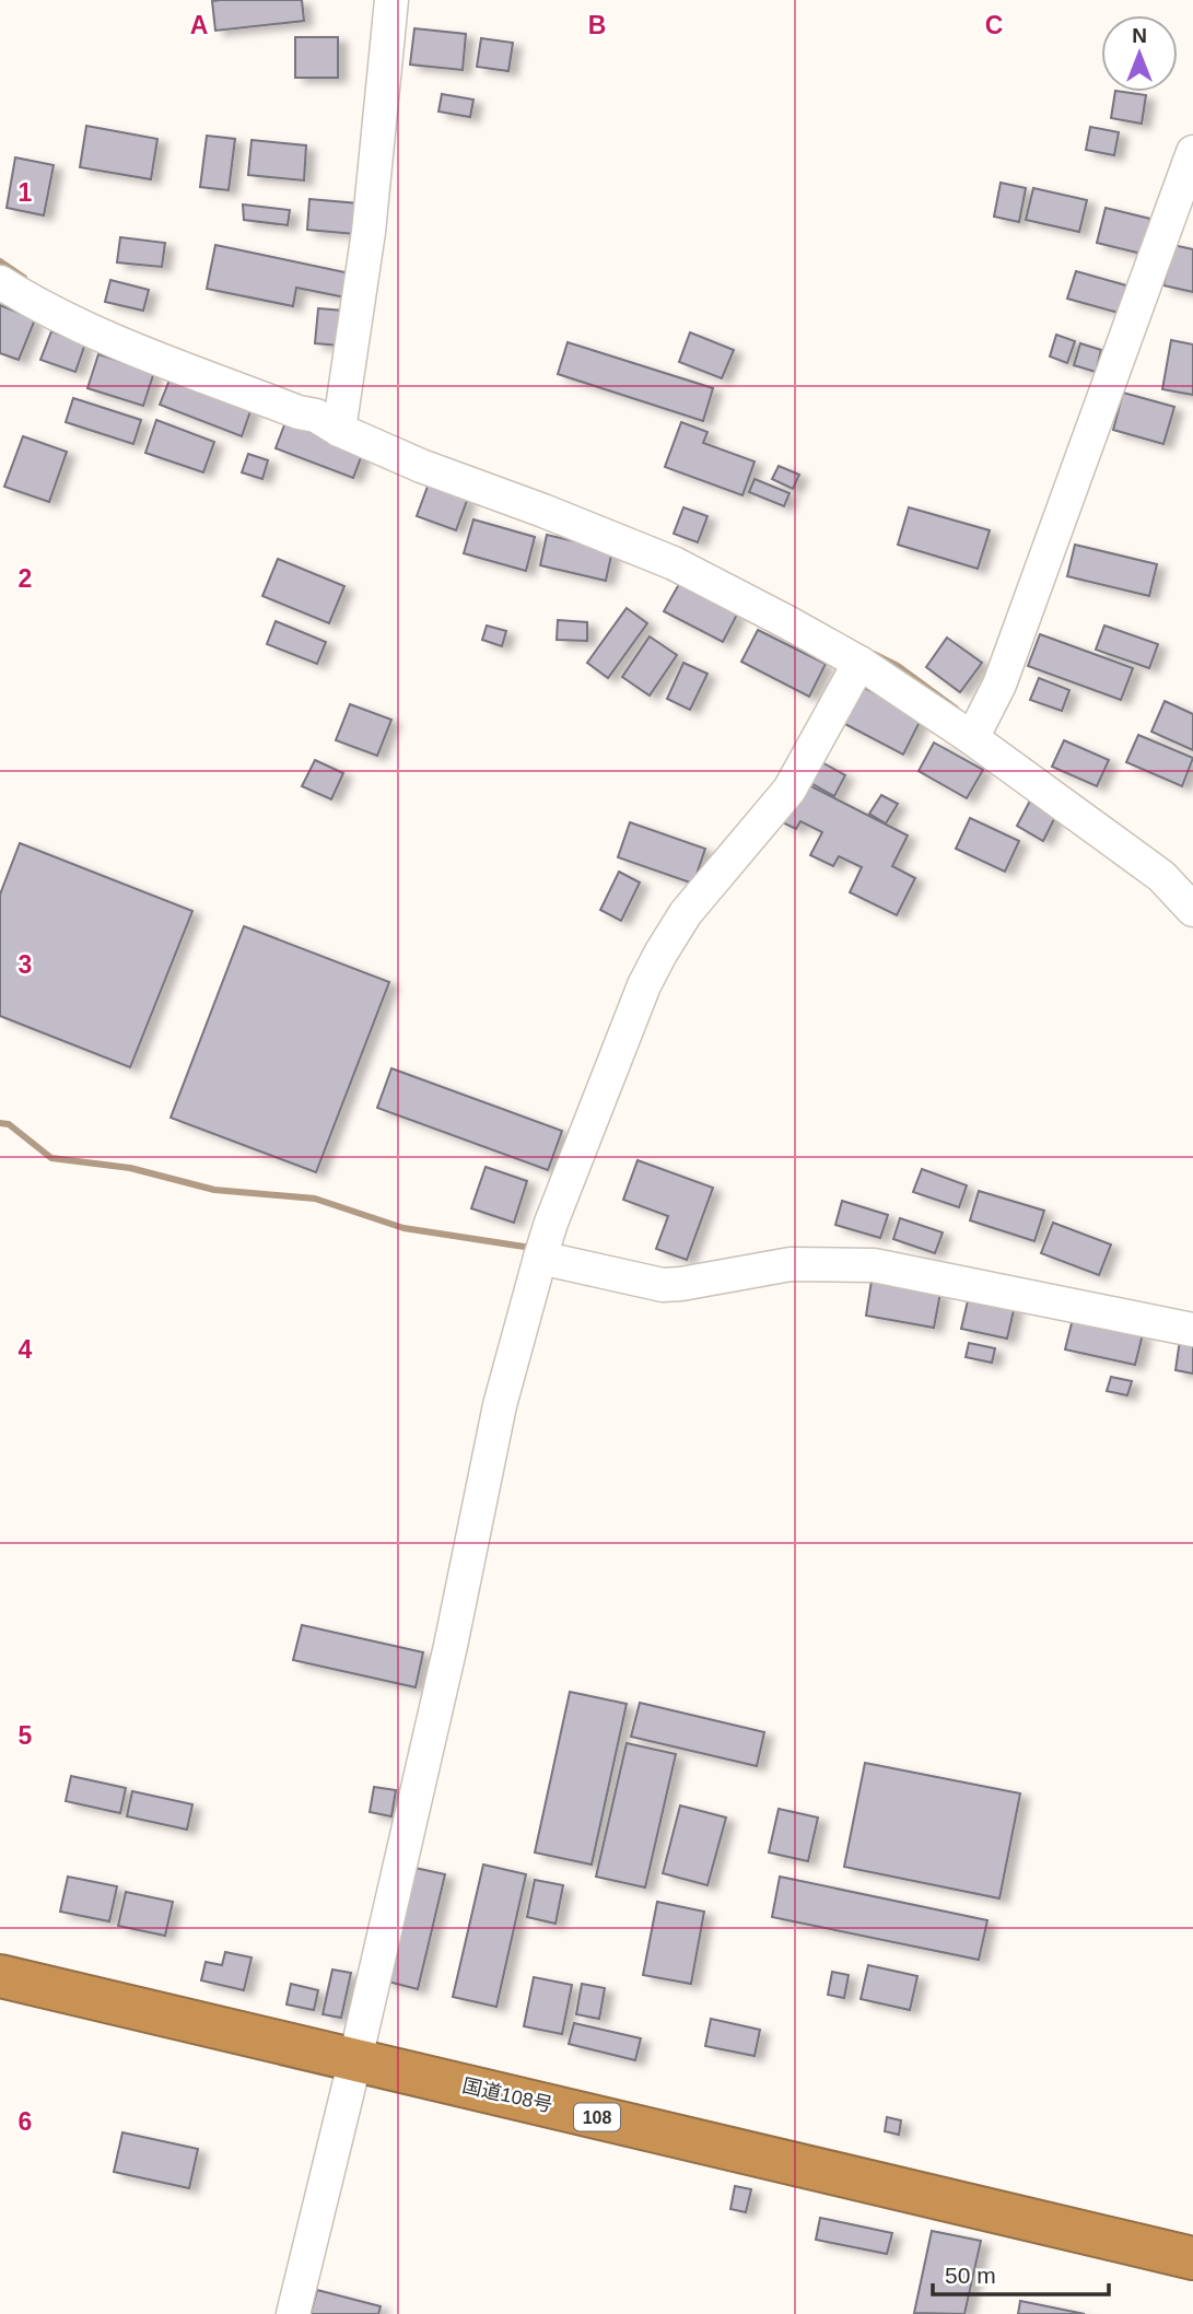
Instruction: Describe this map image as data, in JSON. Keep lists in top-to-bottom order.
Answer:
{
  "streets": {
    "highway": ["国道108号", "108"]
  },
  "scale_bar": "50 m",
  "north": "top",
  "grid": {
    "columns": ["A", "B", "C"],
    "rows": [
      "1",
      "2",
      "3",
      "4",
      "5",
      "6"
    ]
  }
}
